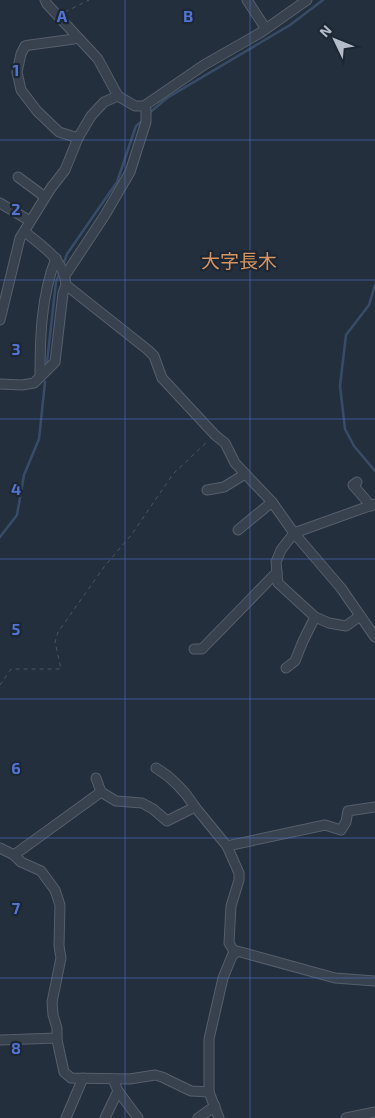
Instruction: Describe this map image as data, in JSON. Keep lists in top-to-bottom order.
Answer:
{
  "districts": ["大字長木"],
  "north": "top left",
  "grid": {
    "columns": ["A", "B"],
    "rows": [
      "1",
      "2",
      "3",
      "4",
      "5",
      "6",
      "7",
      "8"
    ]
  }
}
